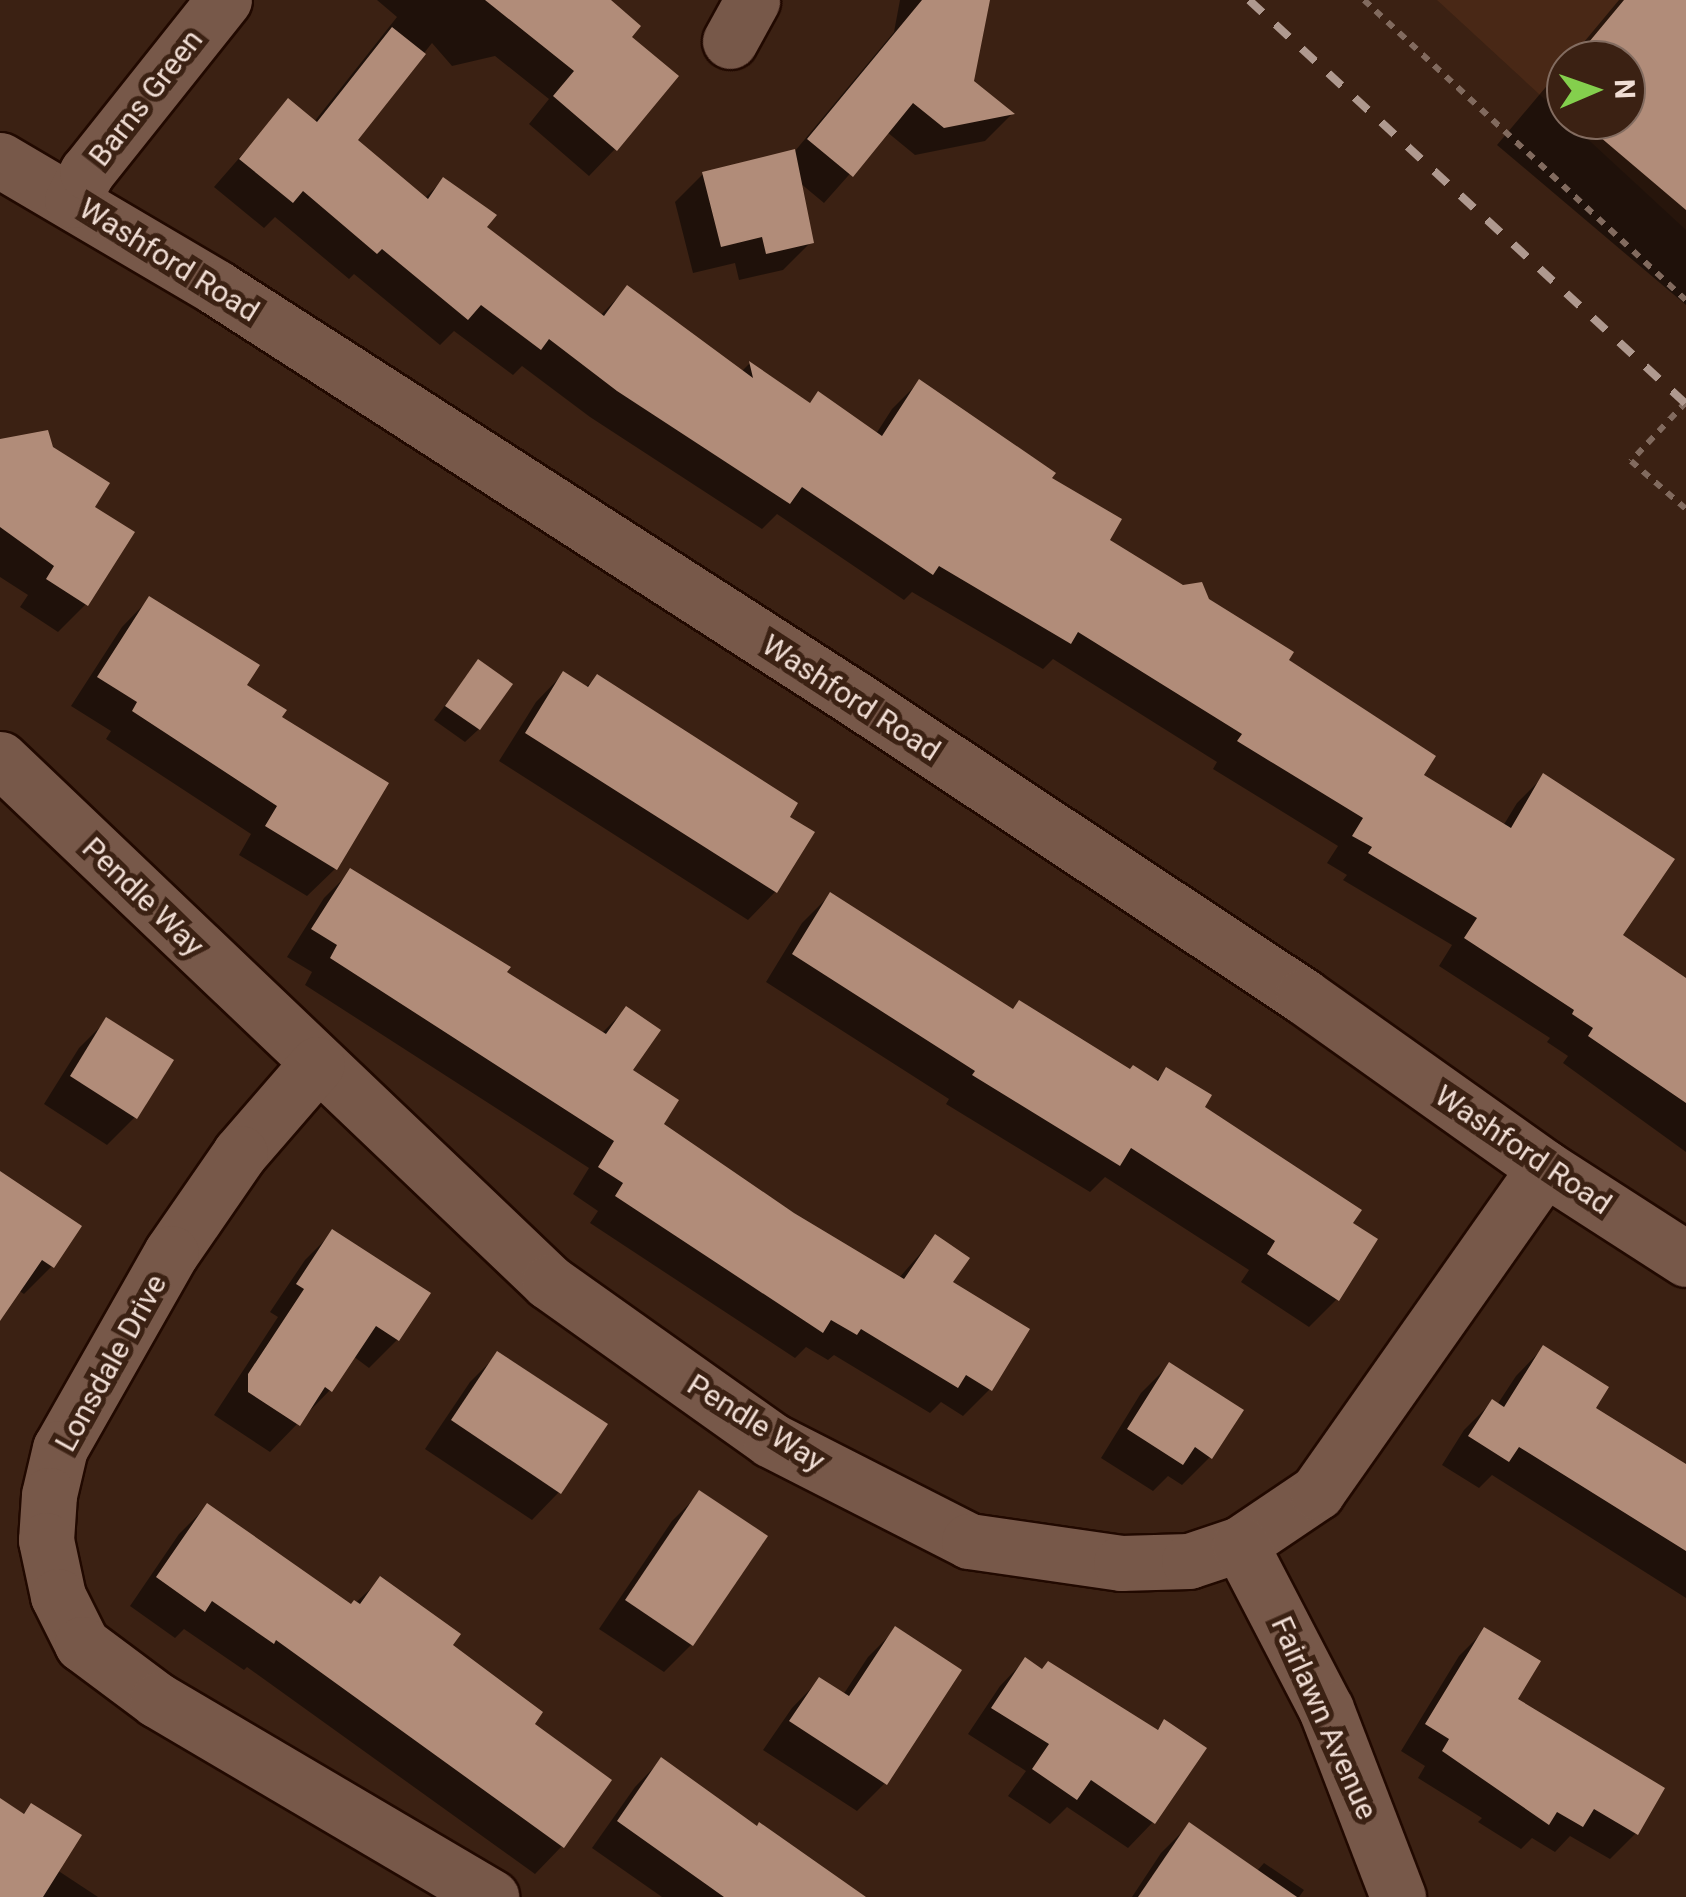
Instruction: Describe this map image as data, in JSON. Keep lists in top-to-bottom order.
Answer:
{
  "streets": {
    "street": [
      "Barns Green",
      "Washford Road",
      "Pendle Way",
      "Lonsdale Drive",
      "Fairlawn Avenue"
    ]
  },
  "crossings": [
    ["Barns Green", "Washford Road"],
    ["Washford Road", "Pendle Way"],
    ["Pendle Way", "Lonsdale Drive"],
    ["Pendle Way", "Fairlawn Avenue"]
  ],
  "north": "right"
}
